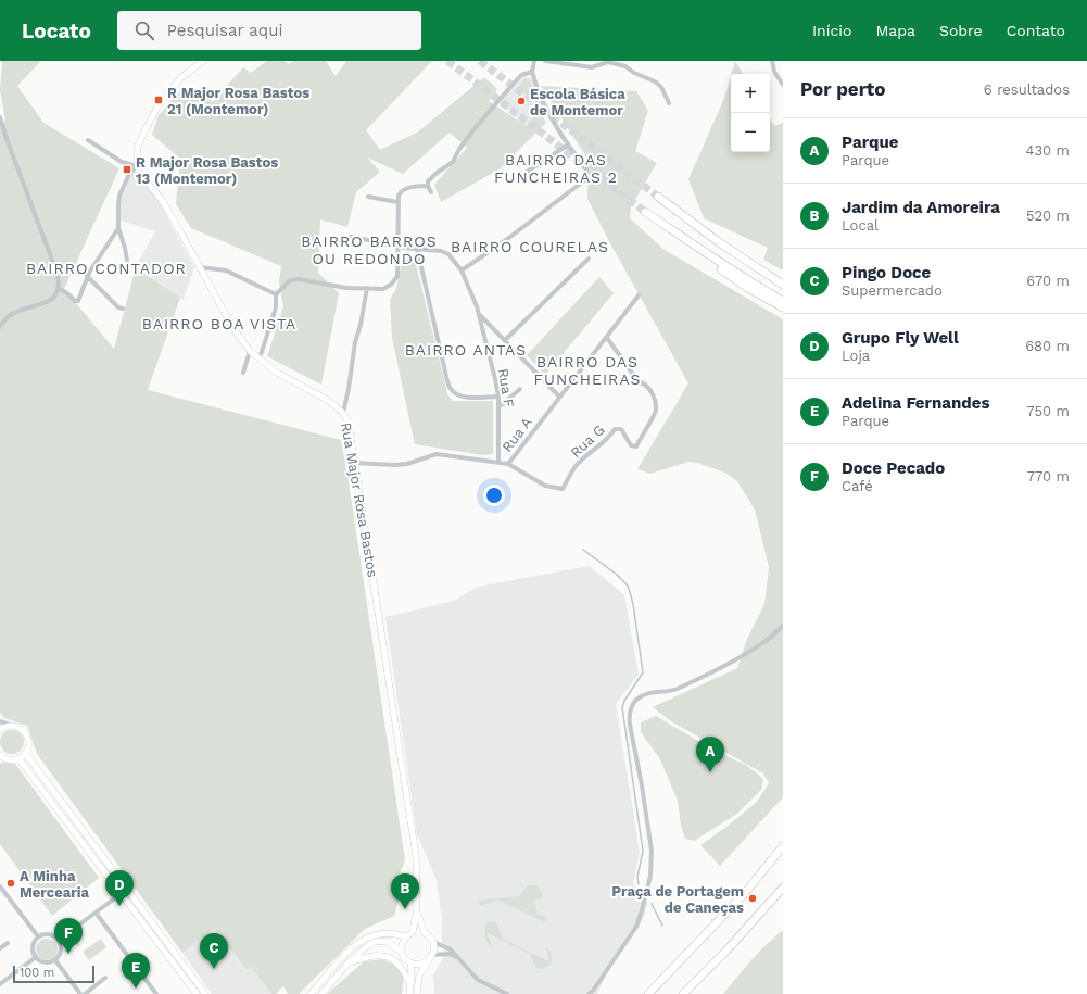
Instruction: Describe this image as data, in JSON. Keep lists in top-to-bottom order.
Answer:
{
  "streets": {
    "main road": ["Rua Major Rosa Bastos"],
    "street": ["Rua F", "Rua A", "Rua G"]
  },
  "crossings": [
    ["Rua F", "Rua A"],
    ["Rua A", "Rua G"],
    ["Rua A", "Rua Major Rosa Bastos"]
  ],
  "districts": [
    "BAIRRO DAS FUNCHEIRAS 2",
    "BAIRRO BARROS OU REDONDO",
    "BAIRRO COURELAS",
    "BAIRRO CONTADOR",
    "BAIRRO BOA VISTA",
    "BAIRRO ANTAS",
    "BAIRRO DAS FUNCHEIRAS"
  ],
  "places": {
    "transit": ["R Major Rosa Bastos 21 (Montemor)", "R Major Rosa Bastos 13 (Montemor)"],
    "other": ["Escola Básica de Montemor", "A Minha Mercearia", "Praça de Portagem de Caneças"]
  },
  "scale_bar": "100 m",
  "page": {
    "header": "Locato",
    "search": "Pesquisar aqui",
    "nav": [
      "Início",
      "Mapa",
      "Sobre",
      "Contato"
    ],
    "heading": ["Por perto", "6 resultados"],
    "map_buttons": ["+", "−"],
    "list": [
      {
        "mark": "A",
        "name": "Parque",
        "note": "Parque",
        "value": "430 m"
      },
      {
        "mark": "B",
        "name": "Jardim da Amoreira",
        "note": "Local",
        "value": "520 m"
      },
      {
        "mark": "C",
        "name": "Pingo Doce",
        "note": "Supermercado",
        "value": "670 m"
      },
      {
        "mark": "D",
        "name": "Grupo Fly Well",
        "note": "Loja",
        "value": "680 m"
      },
      {
        "mark": "E",
        "name": "Adelina Fernandes",
        "note": "Parque",
        "value": "750 m"
      },
      {
        "mark": "F",
        "name": "Doce Pecado",
        "note": "Café",
        "value": "770 m"
      }
    ],
    "pins": [
      "A",
      "D",
      "B",
      "F",
      "C",
      "E"
    ],
    "scale": "100 m"
  }
}
